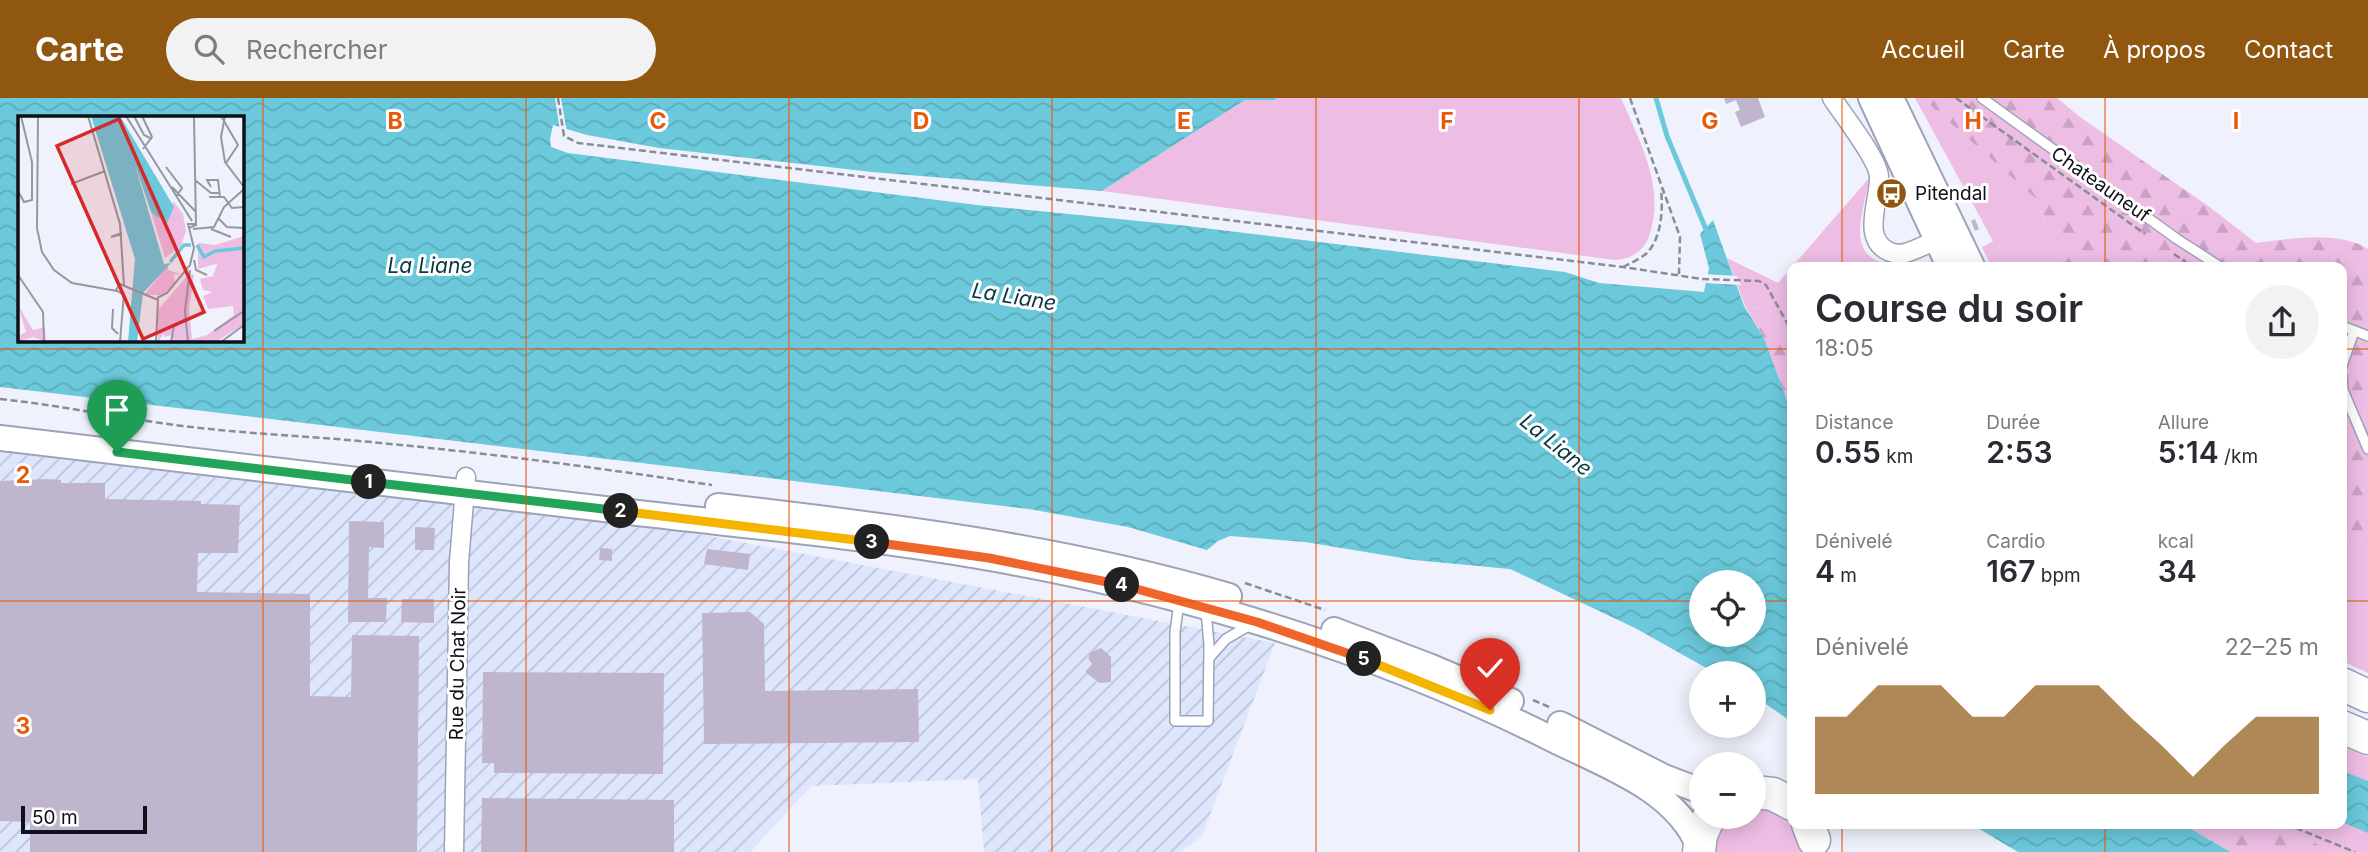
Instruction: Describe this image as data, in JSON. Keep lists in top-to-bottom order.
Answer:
{
  "streets": {
    "street": ["Rue du Chat Noir"],
    "lane": ["Chateauneuf"]
  },
  "water": ["La Liane"],
  "places": {
    "bus stop": ["Pitendal"]
  },
  "scale_bar": "50 m",
  "page": {
    "header": "Carte",
    "search": "Rechercher",
    "nav": [
      "Accueil",
      "Carte",
      "À propos",
      "Contact"
    ],
    "heading": ["Course du soir", "18:05"],
    "stats": [
      ["Distance", "0.55 km"],
      ["Durée", "2:53"],
      ["Allure", "5:14 /km"],
      ["Dénivelé", "4 m"],
      ["Cardio", "167 bpm"],
      ["kcal", "34"]
    ],
    "pins": [
      "1",
      "2",
      "3",
      "4",
      "5"
    ],
    "map_buttons": ["+", "−"],
    "chart": ["Dénivelé", "22–25 m"],
    "scale": "50 m"
  },
  "grid": {
    "columns": [
      "B",
      "C",
      "D",
      "E",
      "F",
      "G",
      "H",
      "I"
    ],
    "rows": ["2", "3"]
  }
}
